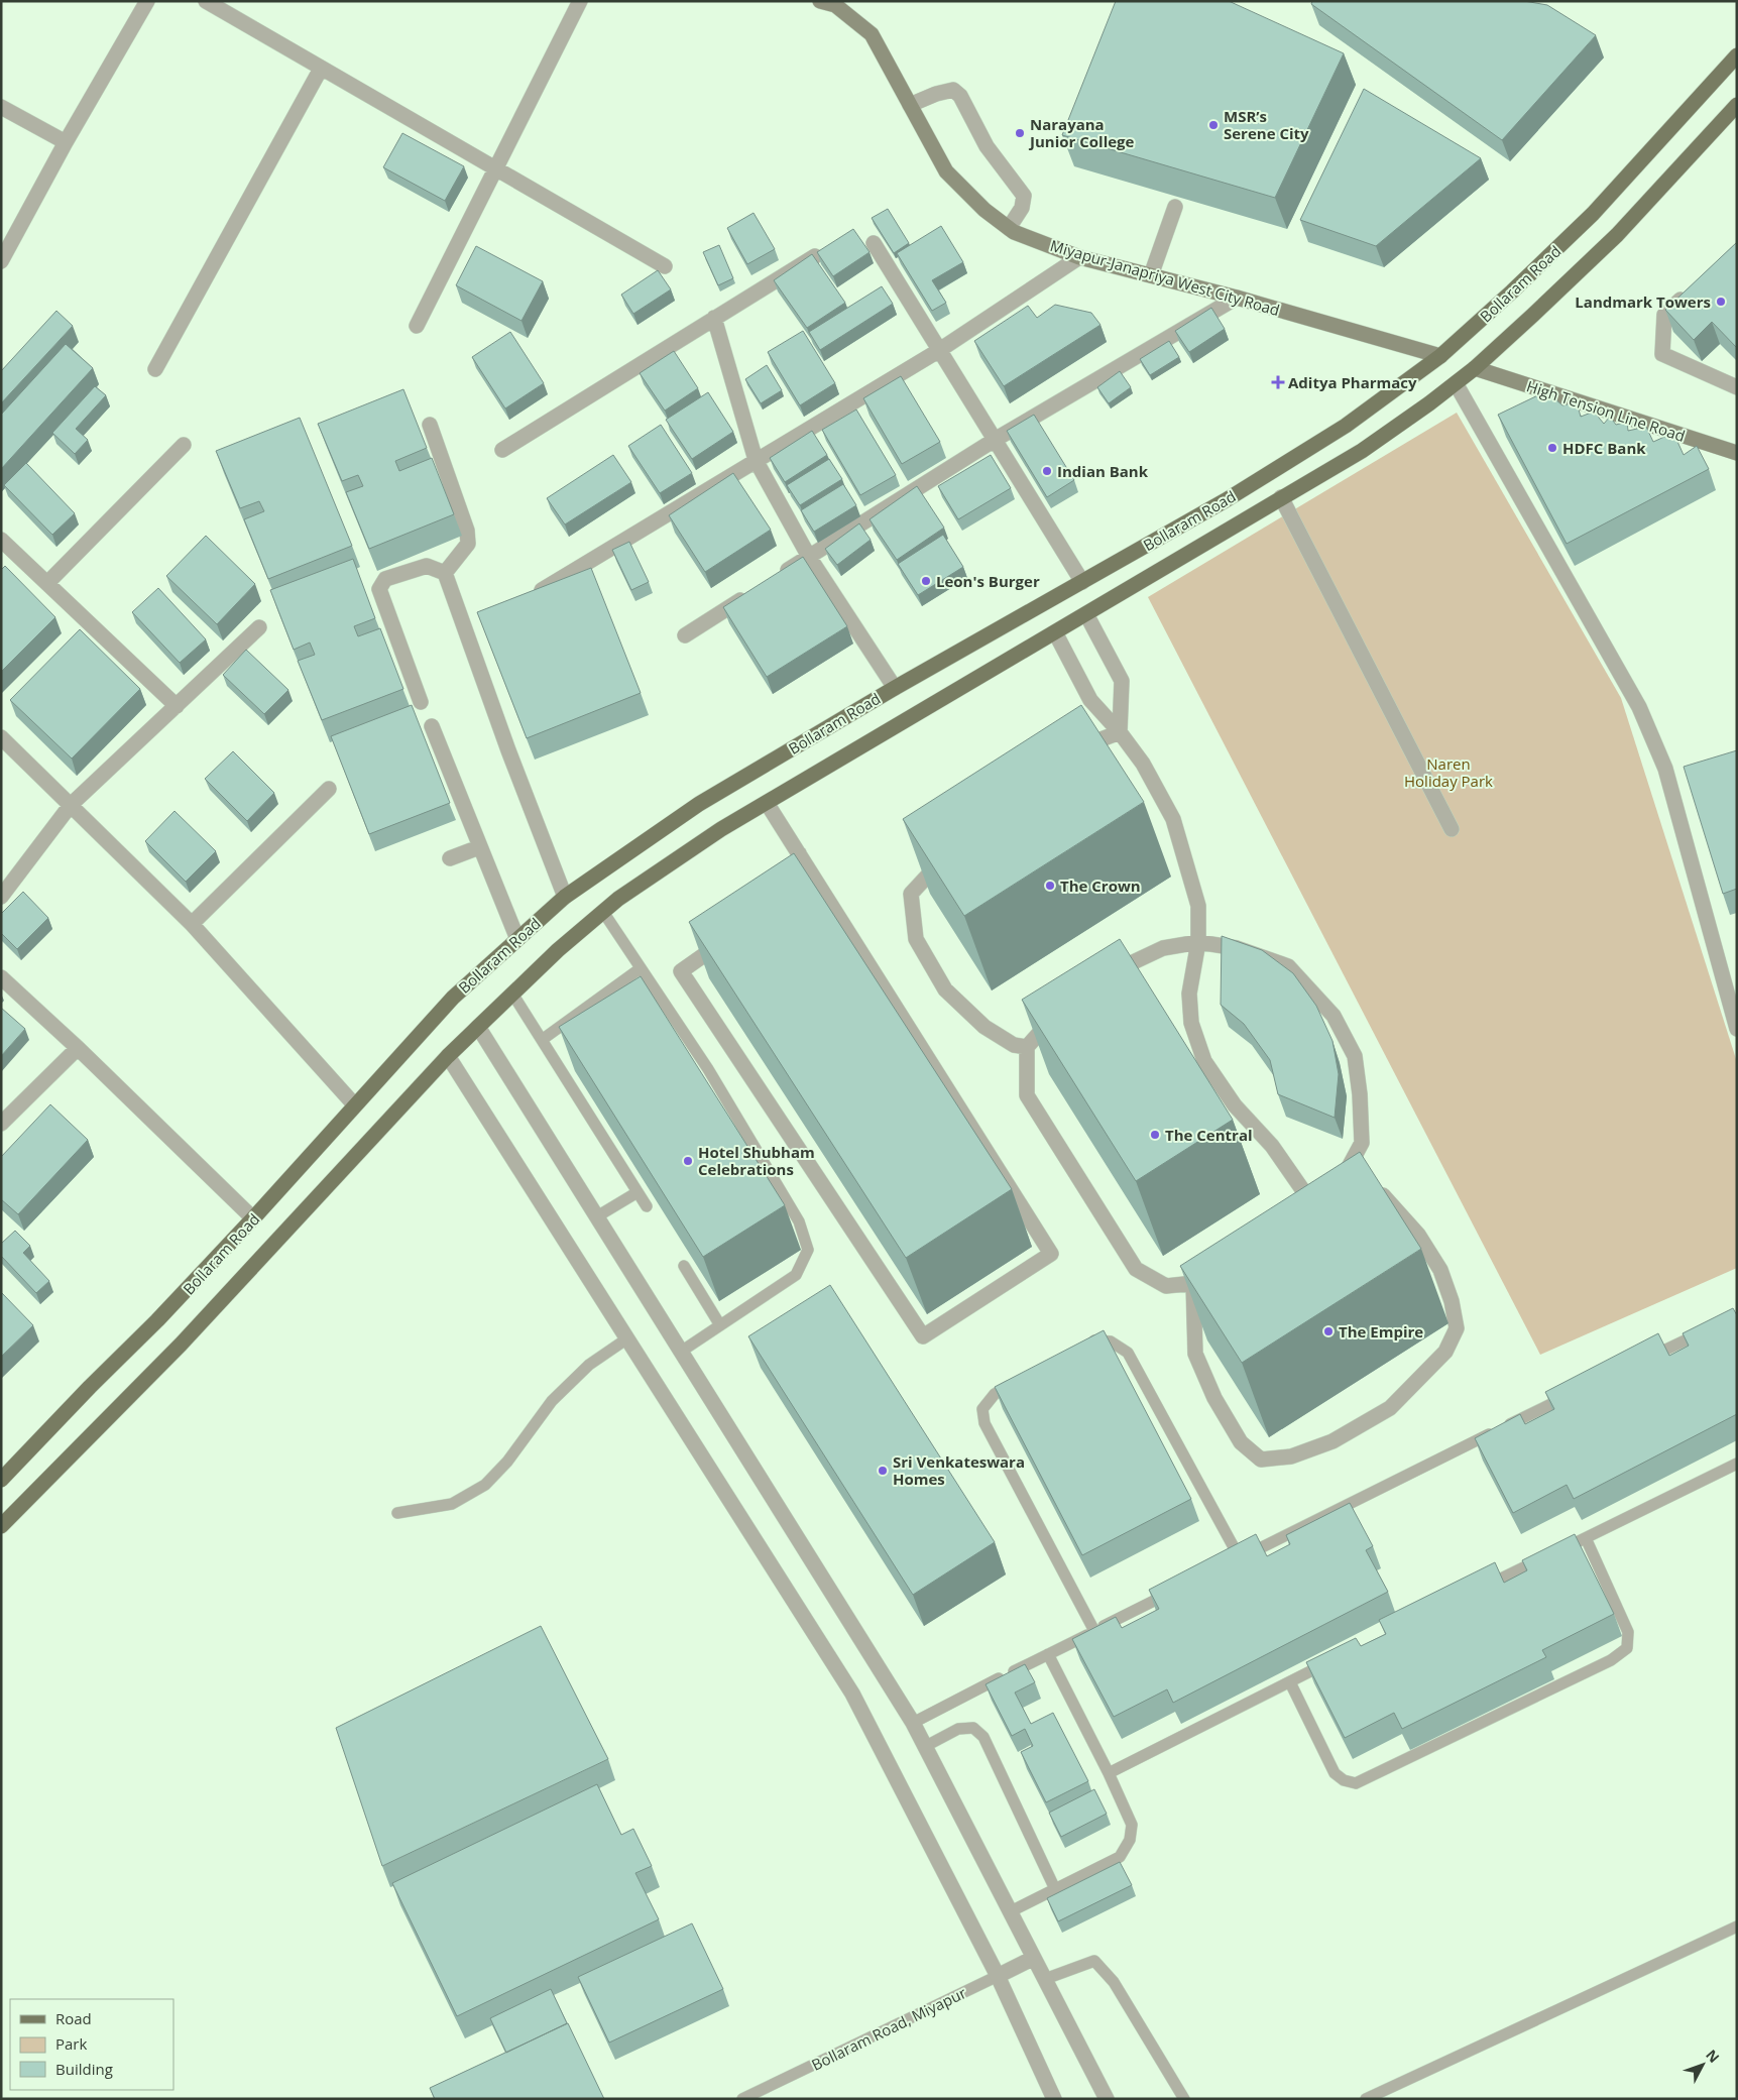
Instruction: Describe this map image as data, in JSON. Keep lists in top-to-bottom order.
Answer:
{
  "streets": {
    "main road": ["Bollaram Road"],
    "street": ["Miyapur-Janapriya West City Road", "High Tension Line Road", "Bollaram Road, Miyapur"]
  },
  "crossings": [
    ["Miyapur-Janapriya West City Road", "Bollaram Road"],
    ["Bollaram Road", "High Tension Line Road"]
  ],
  "parks": ["Naren Holiday Park"],
  "places": {
    "other": [
      "MSR’s Serene City",
      "Narayana Junior College",
      "Landmark Towers",
      "HDFC Bank",
      "Indian Bank",
      "Leon's Burger",
      "The Crown",
      "The Central",
      "Hotel Shubham Celebrations",
      "The Empire",
      "Sri Venkateswara Homes"
    ],
    "health": ["Aditya Pharmacy"]
  },
  "legend": ["Road", "Park", "Building"],
  "north": "top right"
}
